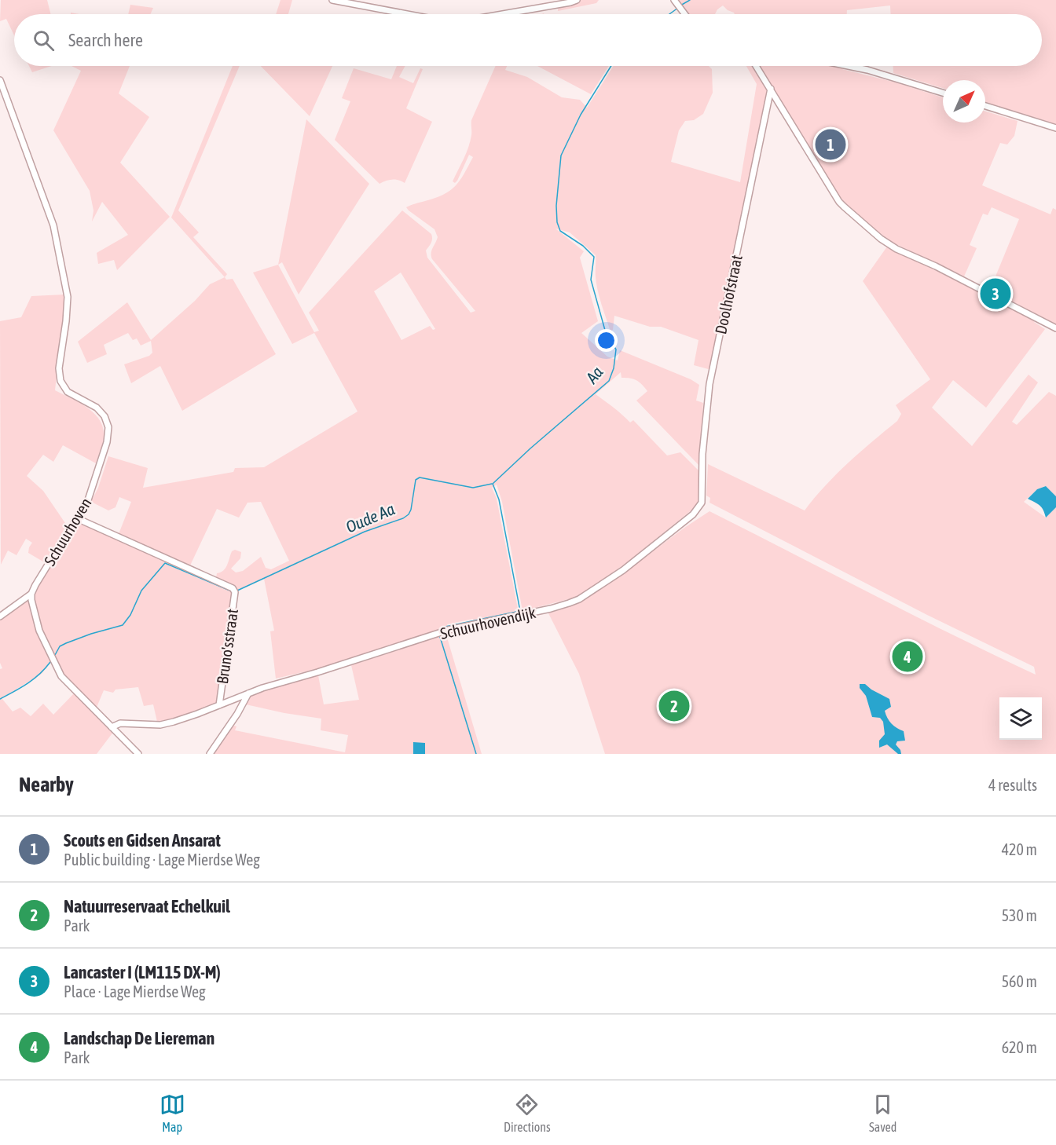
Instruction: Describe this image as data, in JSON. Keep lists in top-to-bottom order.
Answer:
{
  "streets": {
    "street": [
      "Doolhofstraat",
      "Schuurhoven",
      "Schuurhovendijk",
      "Bruno'sstraat"
    ]
  },
  "crossings": [
    ["Doolhofstraat", "Schuurhovendijk"],
    ["Schuurhoven", "Bruno'sstraat"],
    ["Schuurhovendijk", "Bruno'sstraat"]
  ],
  "water": ["Aa", "Oude Aa"],
  "north": "top right",
  "page": {
    "search": "Search here",
    "pins": [
      "1",
      "3",
      "4",
      "2"
    ],
    "heading": ["Nearby", "4 results"],
    "list": [
      {
        "mark": "1",
        "name": "Scouts en Gidsen Ansarat",
        "note": "Public building · Lage Mierdse Weg",
        "value": "420 m"
      },
      {
        "mark": "2",
        "name": "Natuurreservaat Echelkuil",
        "note": "Park",
        "value": "530 m"
      },
      {
        "mark": "3",
        "name": "Lancaster I (LM115 DX-M)",
        "note": "Place · Lage Mierdse Weg",
        "value": "560 m"
      },
      {
        "mark": "4",
        "name": "Landschap De Liereman",
        "note": "Park",
        "value": "620 m"
      }
    ],
    "nav": ["Map", "Directions", "Saved"]
  }
}
